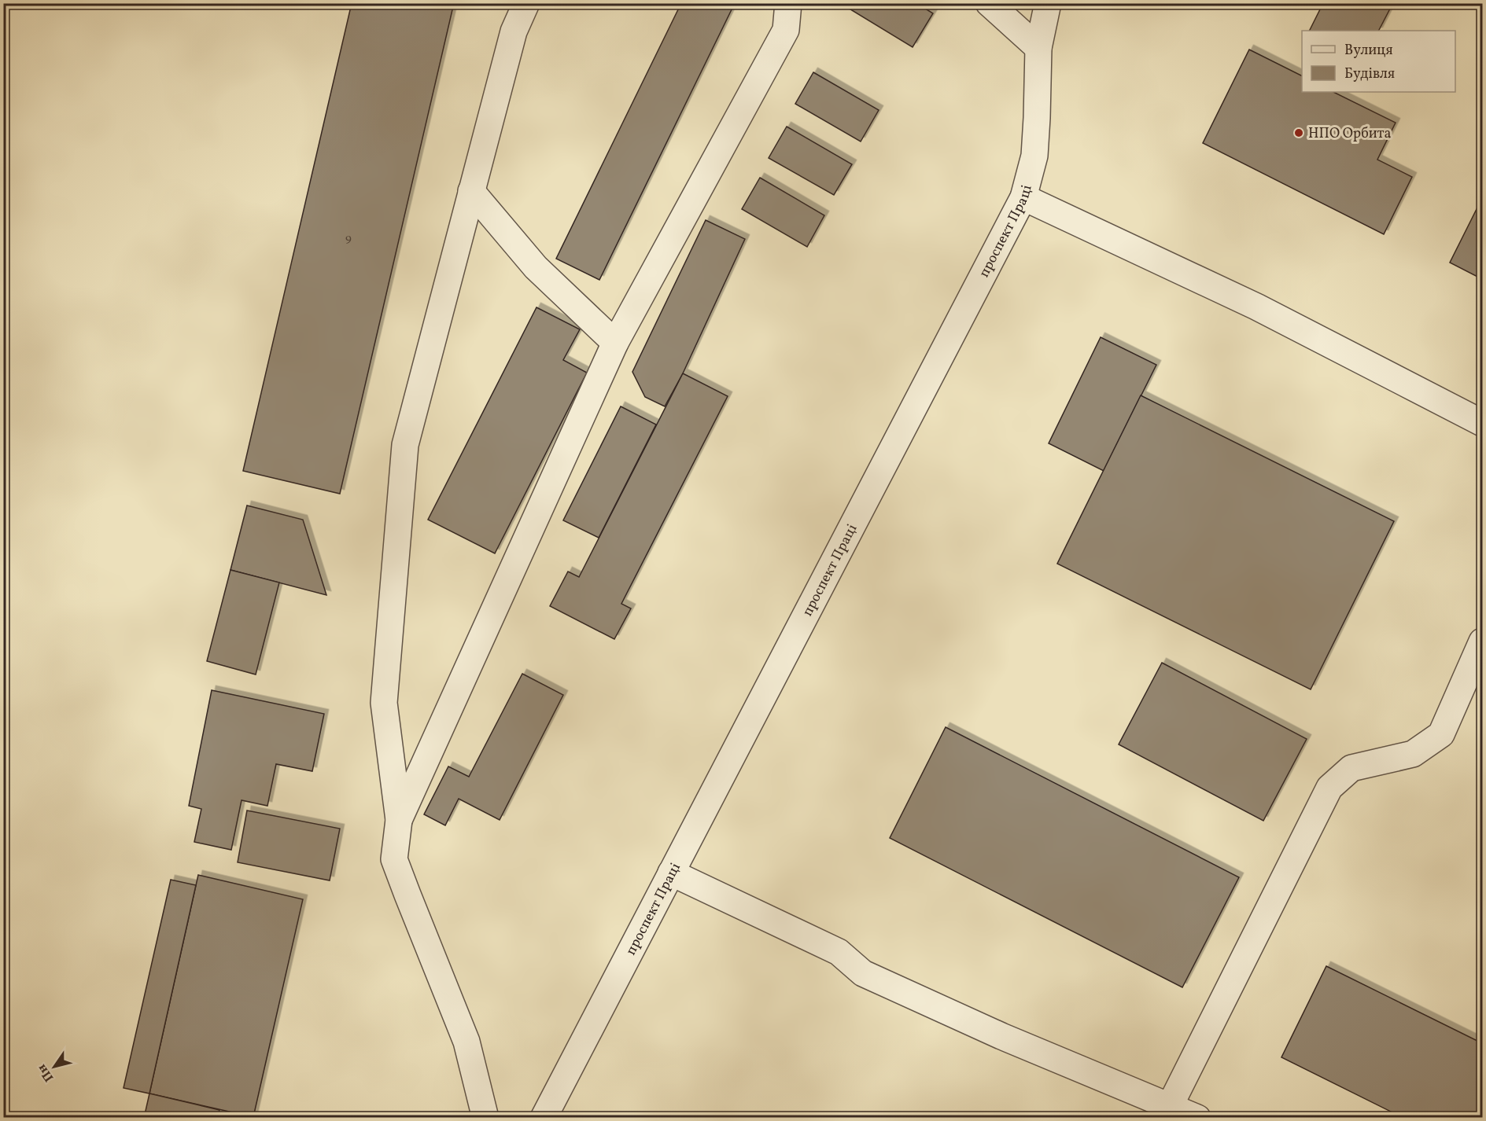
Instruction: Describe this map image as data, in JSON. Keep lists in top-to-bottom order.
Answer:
{
  "streets": {
    "street": ["проспект Праці"]
  },
  "places": ["НПО Орбита"],
  "house_numbers": ["9"],
  "legend": ["Вулиця", "Будівля"],
  "north": "bottom left"
}
